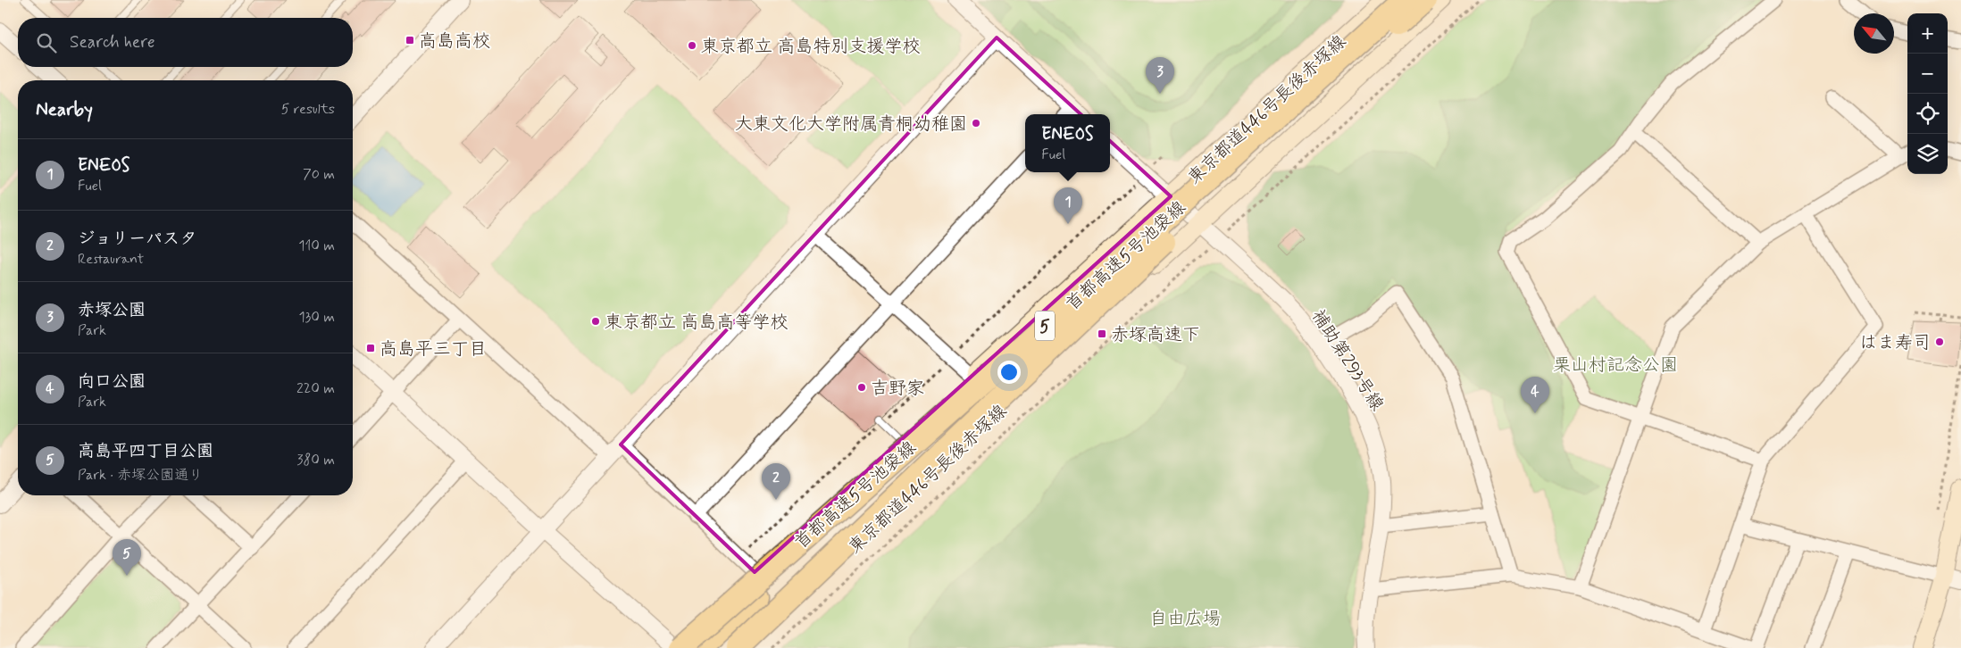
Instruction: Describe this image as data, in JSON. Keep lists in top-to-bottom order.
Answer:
{
  "streets": {
    "highway": ["首都高速5号池袋線", "5"],
    "main road": ["東京都道446号長後赤塚線"],
    "street": ["補助第293号線"]
  },
  "crossings": [
    ["東京都道446号長後赤塚線", "首都高速5号池袋線"],
    ["東京都道446号長後赤塚線", "補助第293号線"]
  ],
  "parks": ["栗山村記念公園", "自由広場"],
  "places": {
    "transit": ["高島高校", "赤塚高速下", "高島平三丁目"],
    "other": [
      "東京都立 高島特別支援学校",
      "大東文化大学附属青桐幼稚園",
      "東京都立 高島高等学校",
      "はま寿司",
      "吉野家"
    ]
  },
  "north": "top left",
  "page": {
    "map_buttons": ["+", "−"],
    "search": "Search here",
    "pins": [
      "3",
      "1",
      "4",
      "2",
      "5"
    ],
    "heading": ["Nearby", "5 results"],
    "popup": ["ENEOS", "Fuel"],
    "list": [
      {
        "mark": "1",
        "name": "ENEOS",
        "note": "Fuel",
        "value": "70 m"
      },
      {
        "mark": "2",
        "name": "ジョリーパスタ",
        "note": "Restaurant",
        "value": "110 m"
      },
      {
        "mark": "3",
        "name": "赤塚公園",
        "note": "Park",
        "value": "130 m"
      },
      {
        "mark": "4",
        "name": "向口公園",
        "note": "Park",
        "value": "220 m"
      },
      {
        "mark": "5",
        "name": "高島平四丁目公園",
        "note": "Park · 赤塚公園通り",
        "value": "380 m"
      }
    ]
  }
}
